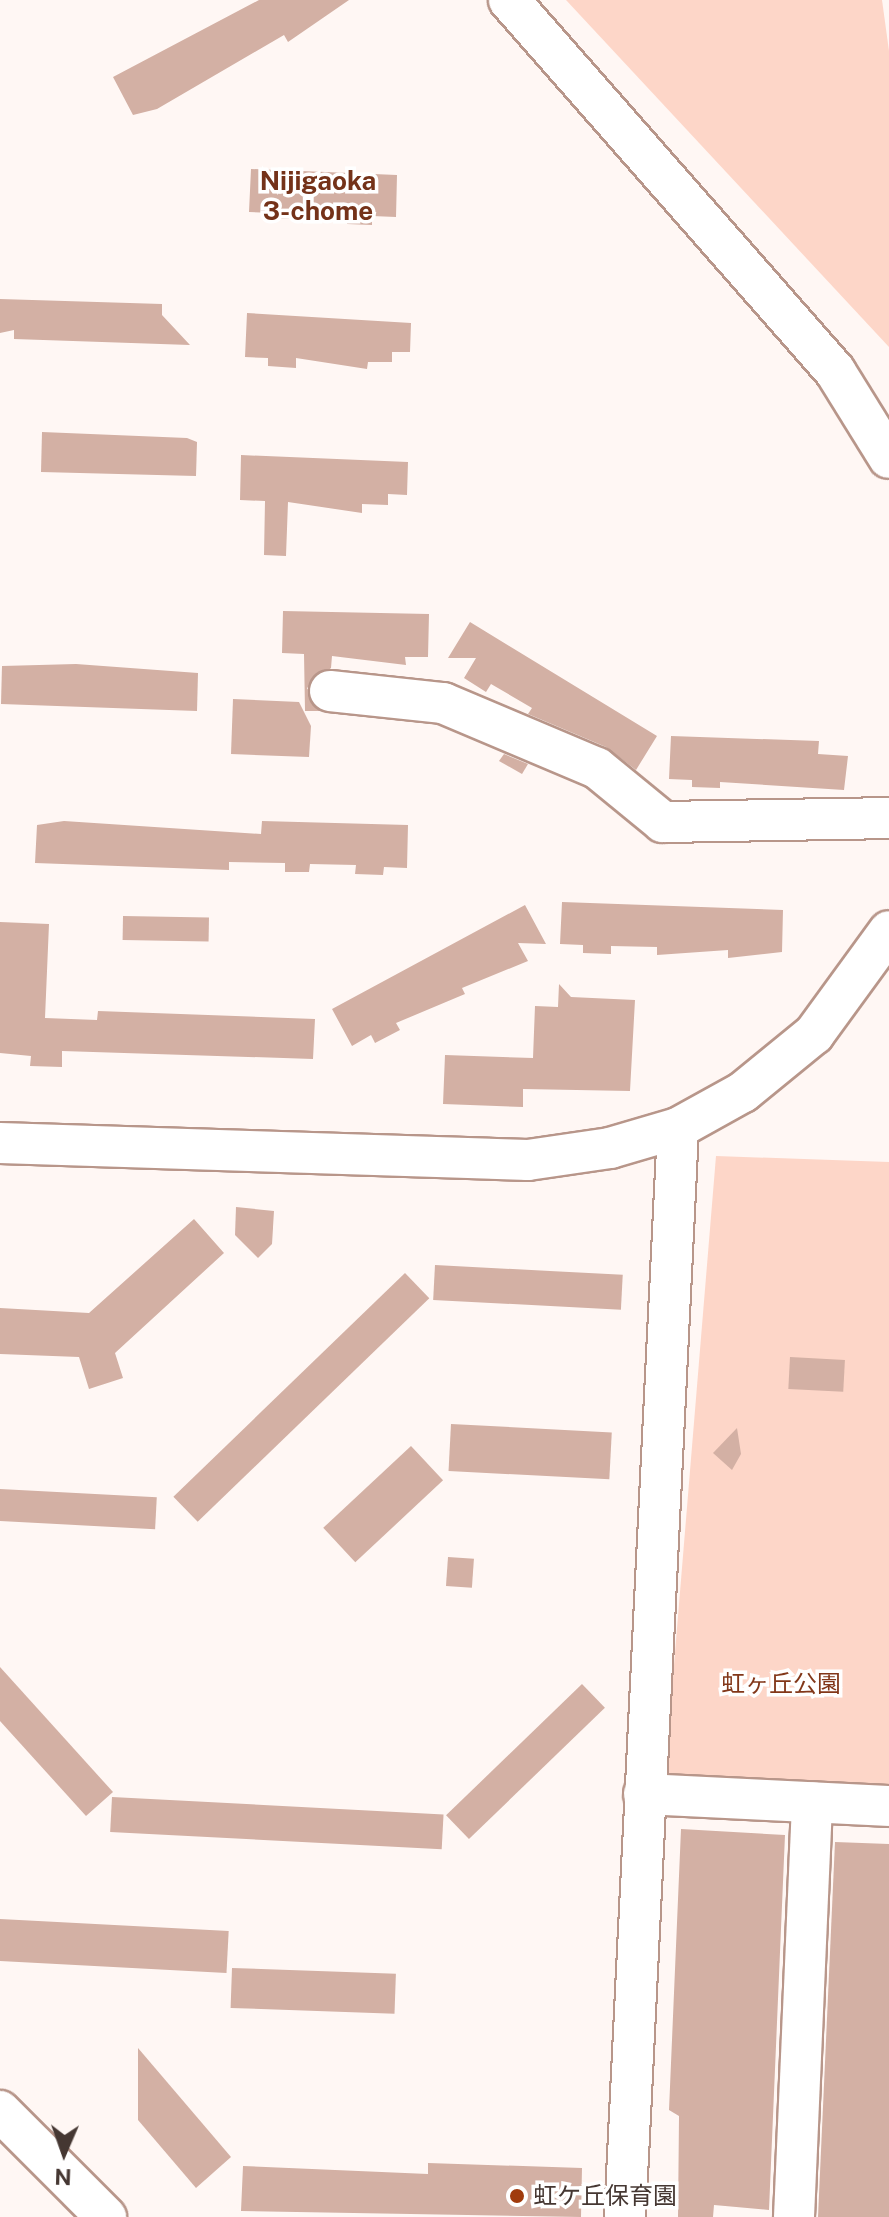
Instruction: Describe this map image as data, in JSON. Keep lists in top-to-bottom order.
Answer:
{
  "districts": ["Nijigaoka 3-chome"],
  "parks": ["虹ヶ丘公園"],
  "places": ["虹ケ丘保育園"],
  "north": "bottom"
}
